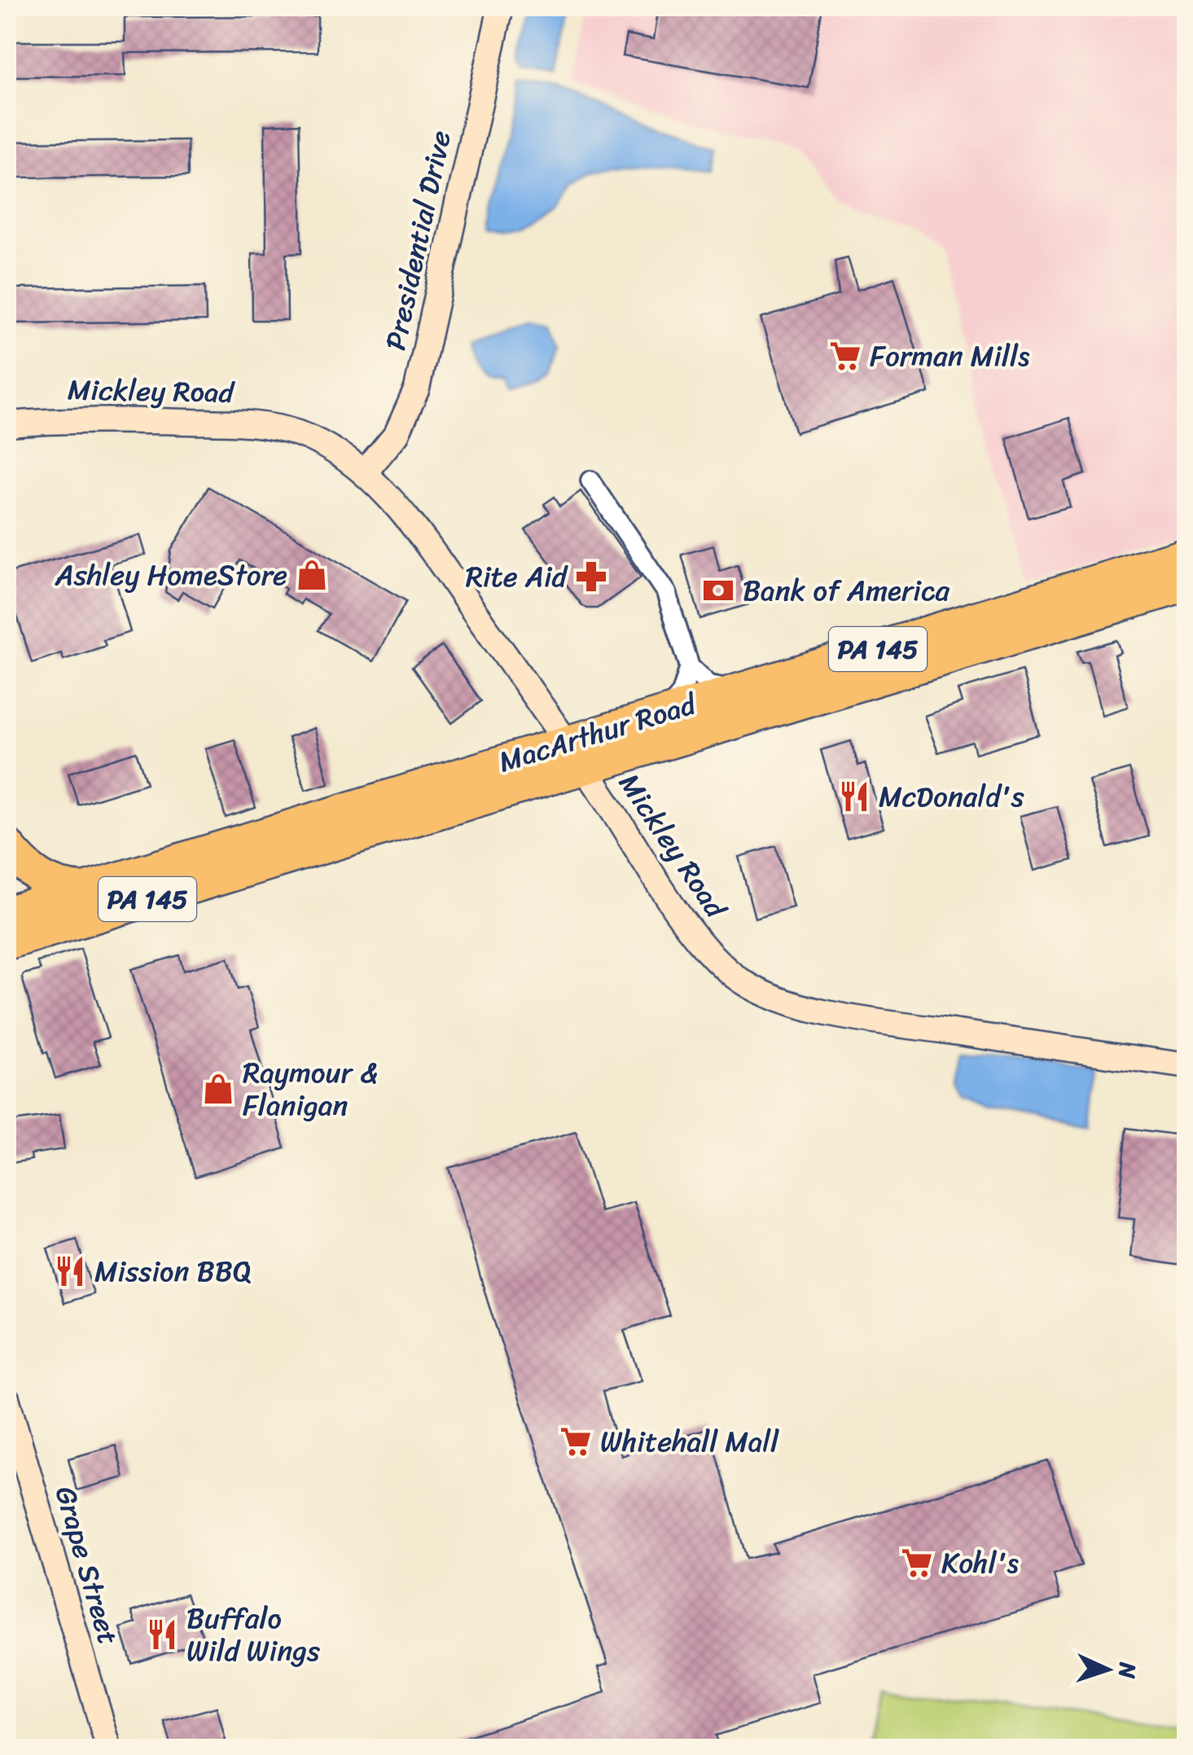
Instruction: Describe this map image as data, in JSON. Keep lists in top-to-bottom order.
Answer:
{
  "streets": {
    "highway": ["PA 145", "MacArthur Road"],
    "street": ["Presidential Drive", "Mickley Road", "Grape Street"]
  },
  "crossings": [
    ["Presidential Drive", "Mickley Road"],
    ["Mickley Road", "MacArthur Road"]
  ],
  "places": {
    "supermarket": ["Forman Mills", "Whitehall Mall", "Kohl's"],
    "shop": ["Ashley HomeStore", "Raymour & Flanigan"],
    "pharmacy": ["Rite Aid"],
    "bank": ["Bank of America"],
    "restaurant": ["McDonald's", "Mission BBQ", "Buffalo Wild Wings"]
  },
  "north": "right"
}
